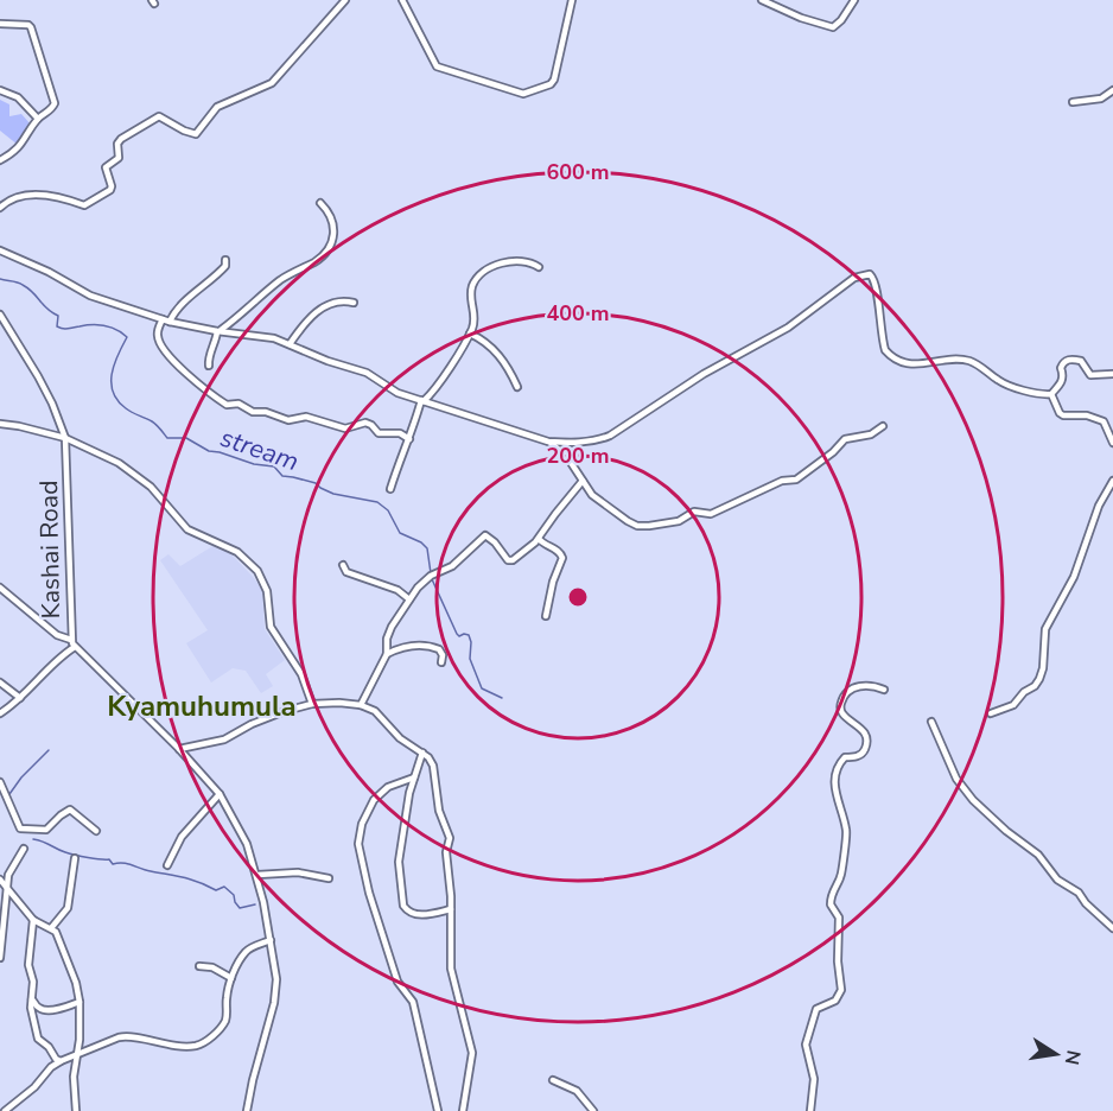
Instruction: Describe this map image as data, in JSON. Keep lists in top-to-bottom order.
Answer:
{
  "streets": {
    "street": ["Kashai Road"]
  },
  "districts": ["Kyamuhumula"],
  "water": ["stream"],
  "north": "right",
  "rings": ["600 m", "400 m", "200 m"]
}
